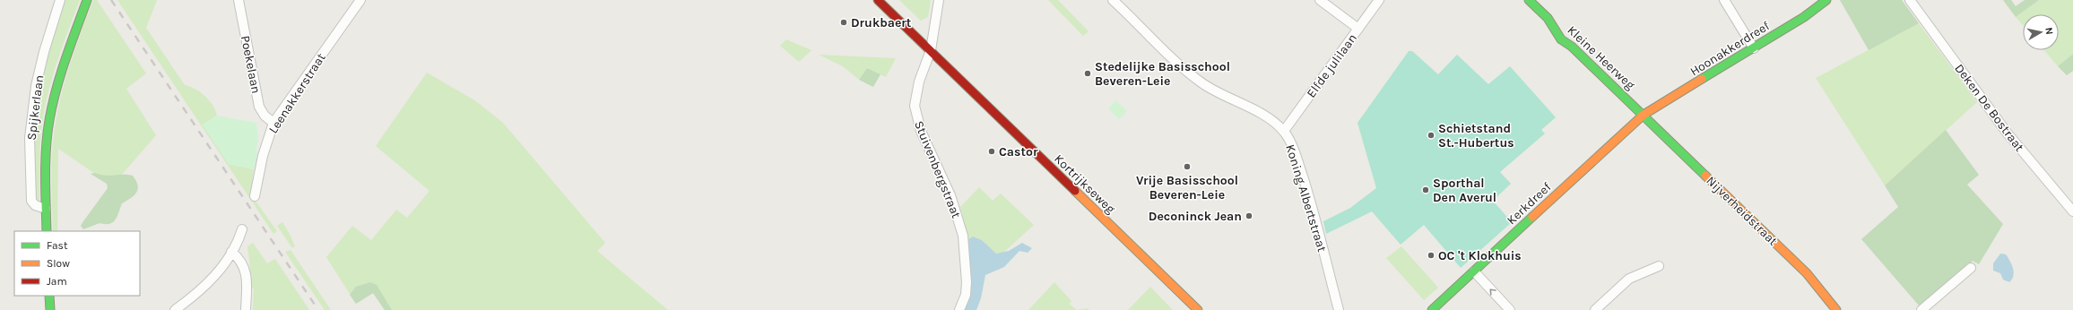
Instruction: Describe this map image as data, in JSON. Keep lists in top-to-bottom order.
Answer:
{
  "streets": {
    "street": [
      "Hoonakkerdreef",
      "Kleine Heerweg",
      "Poekelaan",
      "Elfde julilaan",
      "Leenakkerstraat",
      "Spijkerlaan",
      "Deken De Bostraat",
      "Stuivenbergstraat",
      "Kortrijkseweg",
      "Koning Albertstraat",
      "Kerkdreef",
      "Nijverheidstraat"
    ]
  },
  "crossings": [
    ["Hoonakkerdreef", "Kleine Heerweg"],
    ["Hoonakkerdreef", "Kerkdreef"],
    ["Hoonakkerdreef", "Nijverheidstraat"],
    ["Kleine Heerweg", "Kerkdreef"],
    ["Kleine Heerweg", "Nijverheidstraat"],
    ["Poekelaan", "Leenakkerstraat"],
    ["Elfde julilaan", "Koning Albertstraat"],
    ["Stuivenbergstraat", "Kortrijkseweg"],
    ["Kerkdreef", "Nijverheidstraat"]
  ],
  "places": [
    "Drukbaert",
    "Stedelijke Basisschool Beveren-Leie",
    "Schietstand St.-Hubertus",
    "Castor",
    "Vrije Basisschool Beveren-Leie",
    "Sporthal Den Averul",
    "Deconinck Jean",
    "OC 't Klokhuis"
  ],
  "legend": ["Fast", "Slow", "Jam"],
  "north": "right"
}
